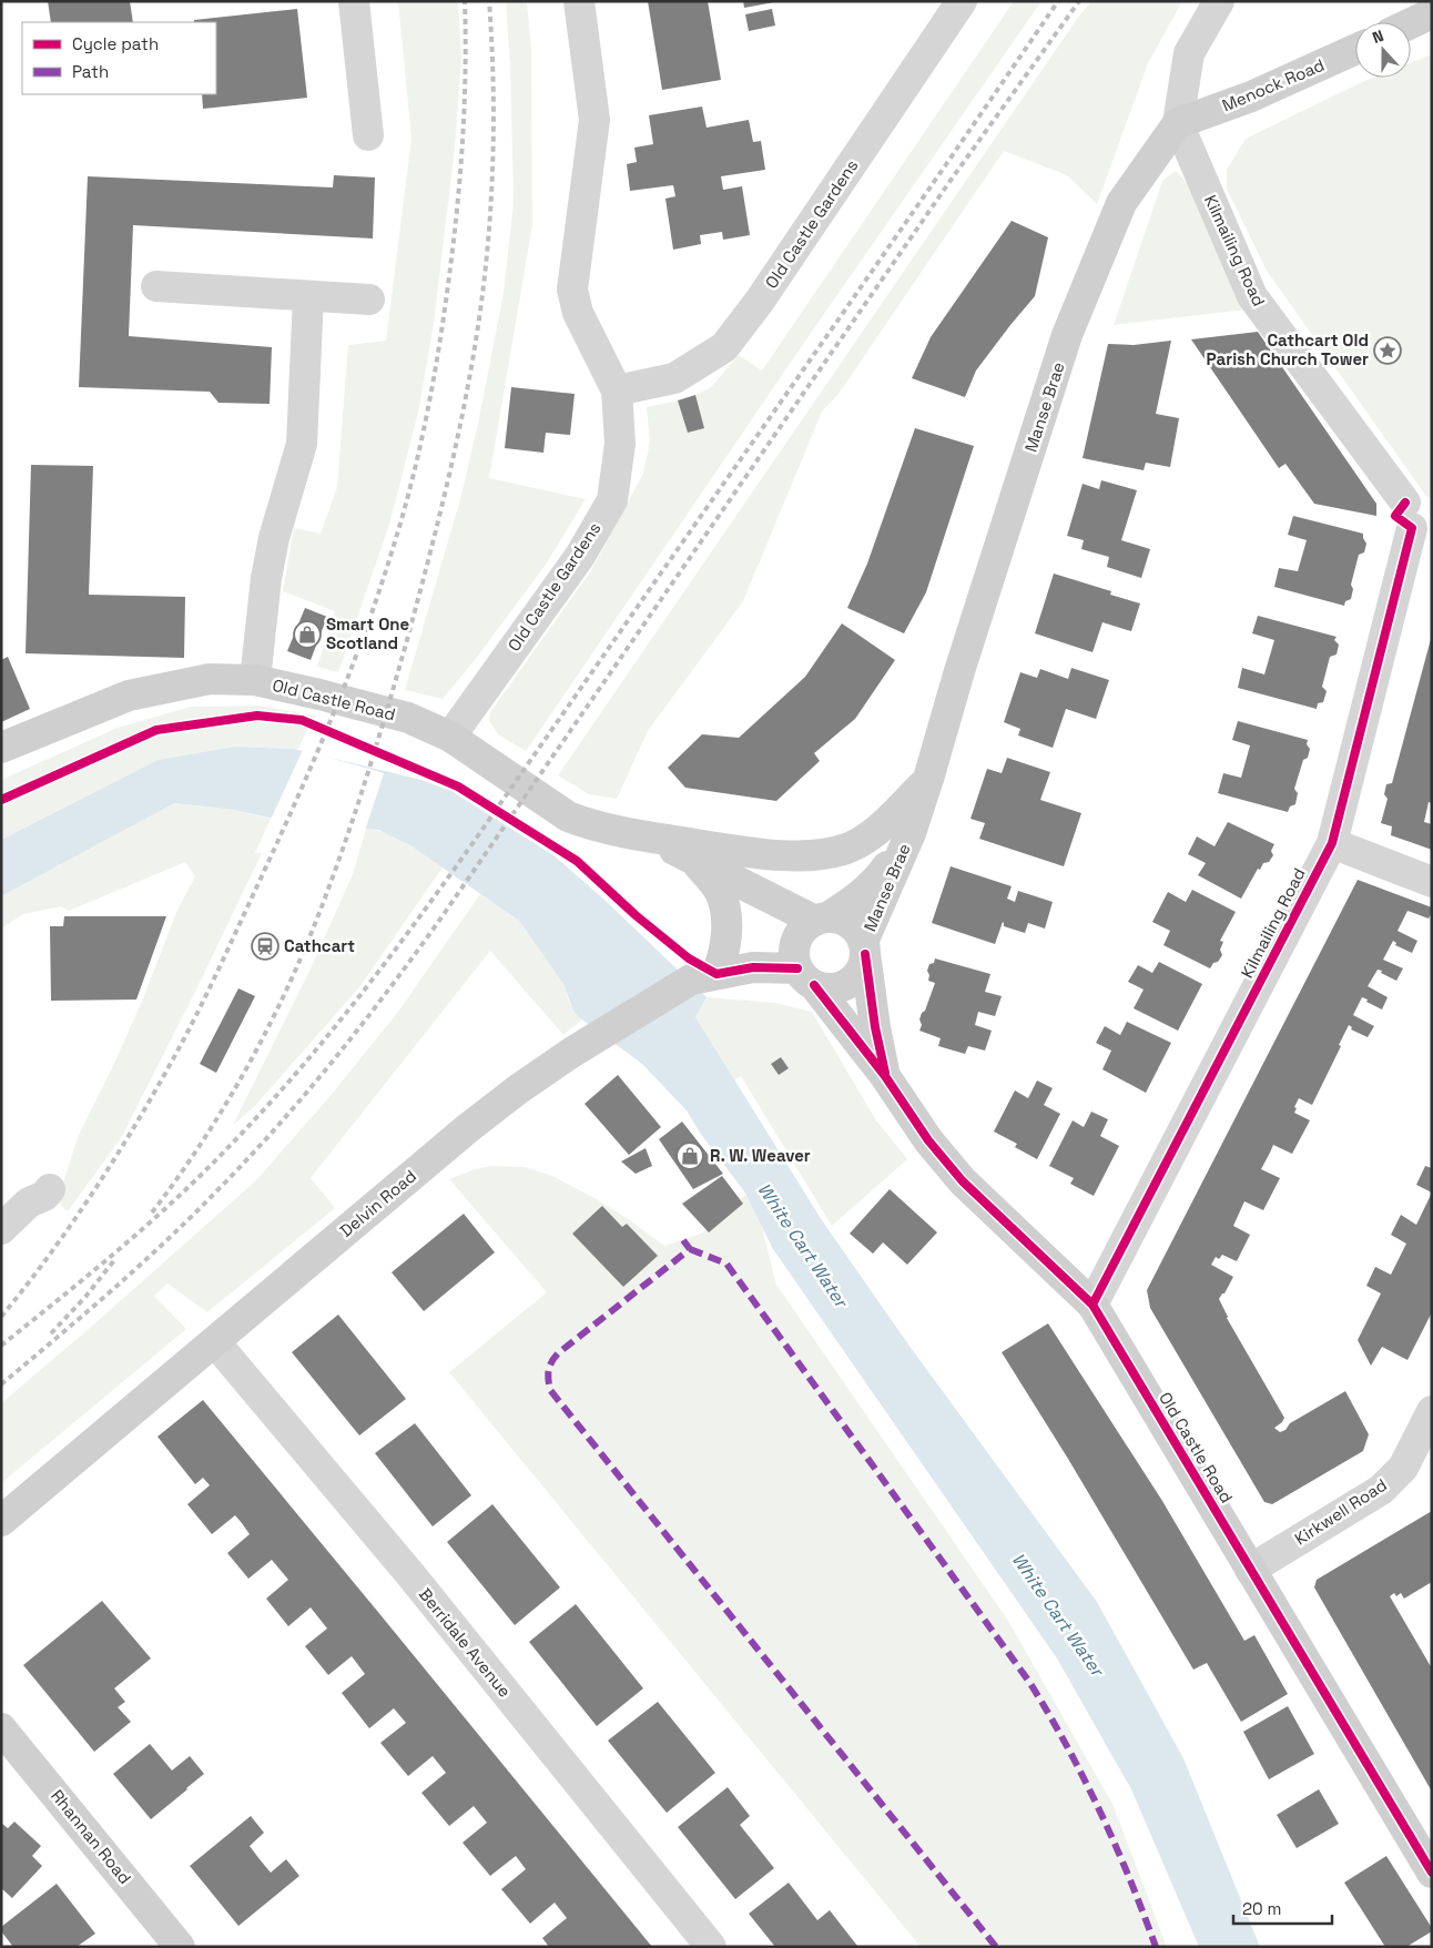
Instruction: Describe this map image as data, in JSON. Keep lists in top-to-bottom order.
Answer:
{
  "streets": {
    "main road": [
      "Menock Road",
      "Manse Brae",
      "Old Castle Road",
      "Delvin Road",
      "Rhannan Road"
    ],
    "street": [
      "Old Castle Gardens",
      "Kilmailing Road",
      "Kirkwell Road",
      "Berridale Avenue"
    ]
  },
  "crossings": [
    ["Menock Road", "Kilmailing Road"],
    ["Menock Road", "Manse Brae"],
    ["Old Castle Gardens", "Old Castle Road"],
    ["Kilmailing Road", "Manse Brae"],
    ["Kilmailing Road", "Old Castle Road"],
    ["Manse Brae", "Old Castle Road"],
    ["Manse Brae", "Delvin Road"],
    ["Old Castle Road", "Delvin Road"],
    ["Old Castle Road", "Kirkwell Road"],
    ["Delvin Road", "Berridale Avenue"]
  ],
  "water": ["White Cart Water"],
  "places": {
    "place": ["Cathcart Old Parish Church Tower"],
    "shop": ["Smart One Scotland", "R. W. Weaver"],
    "station": ["Cathcart"]
  },
  "legend": ["Cycle path", "Path"],
  "scale_bar": "20 m",
  "north": "top"
}
